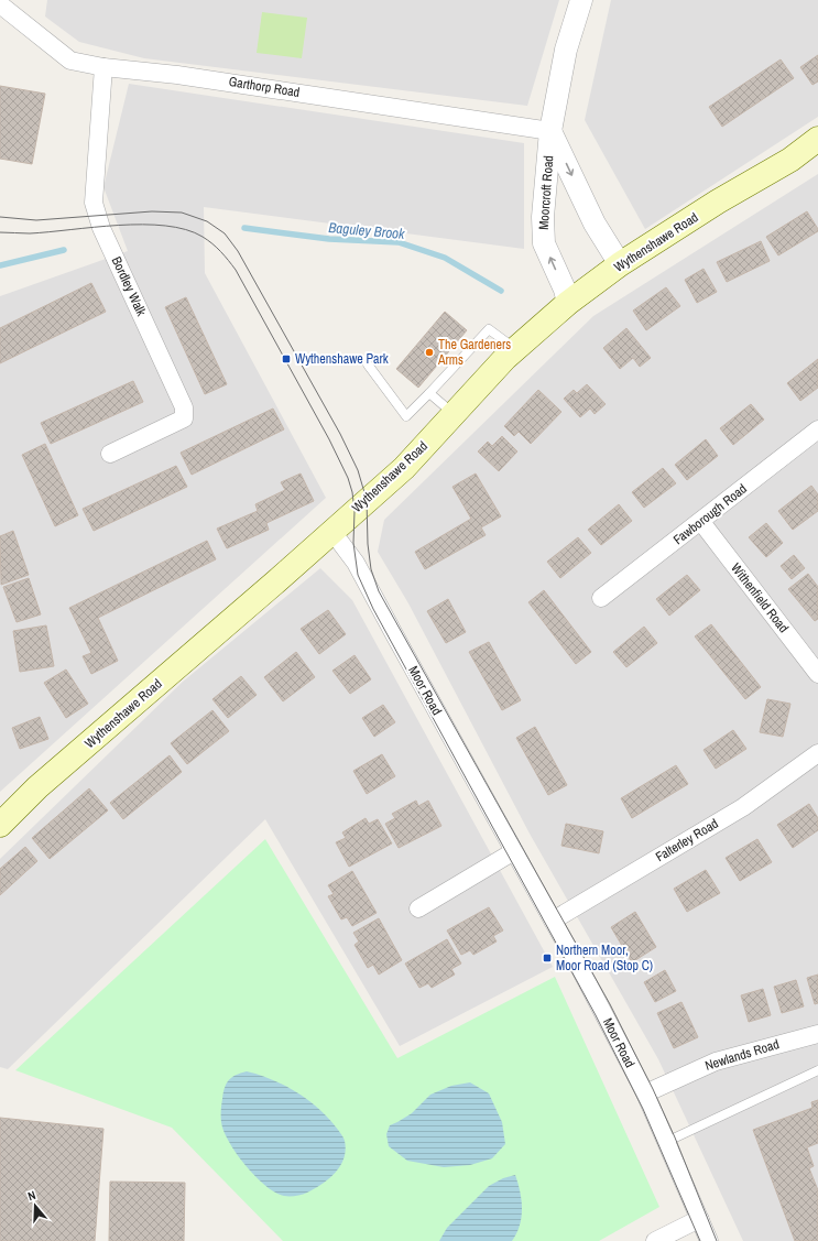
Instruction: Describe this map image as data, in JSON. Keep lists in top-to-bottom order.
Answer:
{
  "streets": {
    "main road": ["Wythenshawe Road"],
    "street": [
      "Garthorp Road",
      "Moorcroft Road",
      "Bordley Walk",
      "Fawborough Road",
      "Withenfield Road",
      "Moor Road",
      "Falterley Road",
      "Newlands Road"
    ]
  },
  "crossings": [
    ["Garthorp Road", "Moorcroft Road"],
    ["Garthorp Road", "Bordley Walk"],
    ["Moorcroft Road", "Wythenshawe Road"],
    ["Wythenshawe Road", "Moor Road"],
    ["Fawborough Road", "Withenfield Road"],
    ["Moor Road", "Falterley Road"],
    ["Moor Road", "Newlands Road"]
  ],
  "water": ["Baguley Brook"],
  "places": {
    "other": ["The Gardeners Arms"],
    "transit": ["Wythenshawe Park", "Northern Moor, Moor Road (Stop C)"]
  },
  "north": "top"
}
